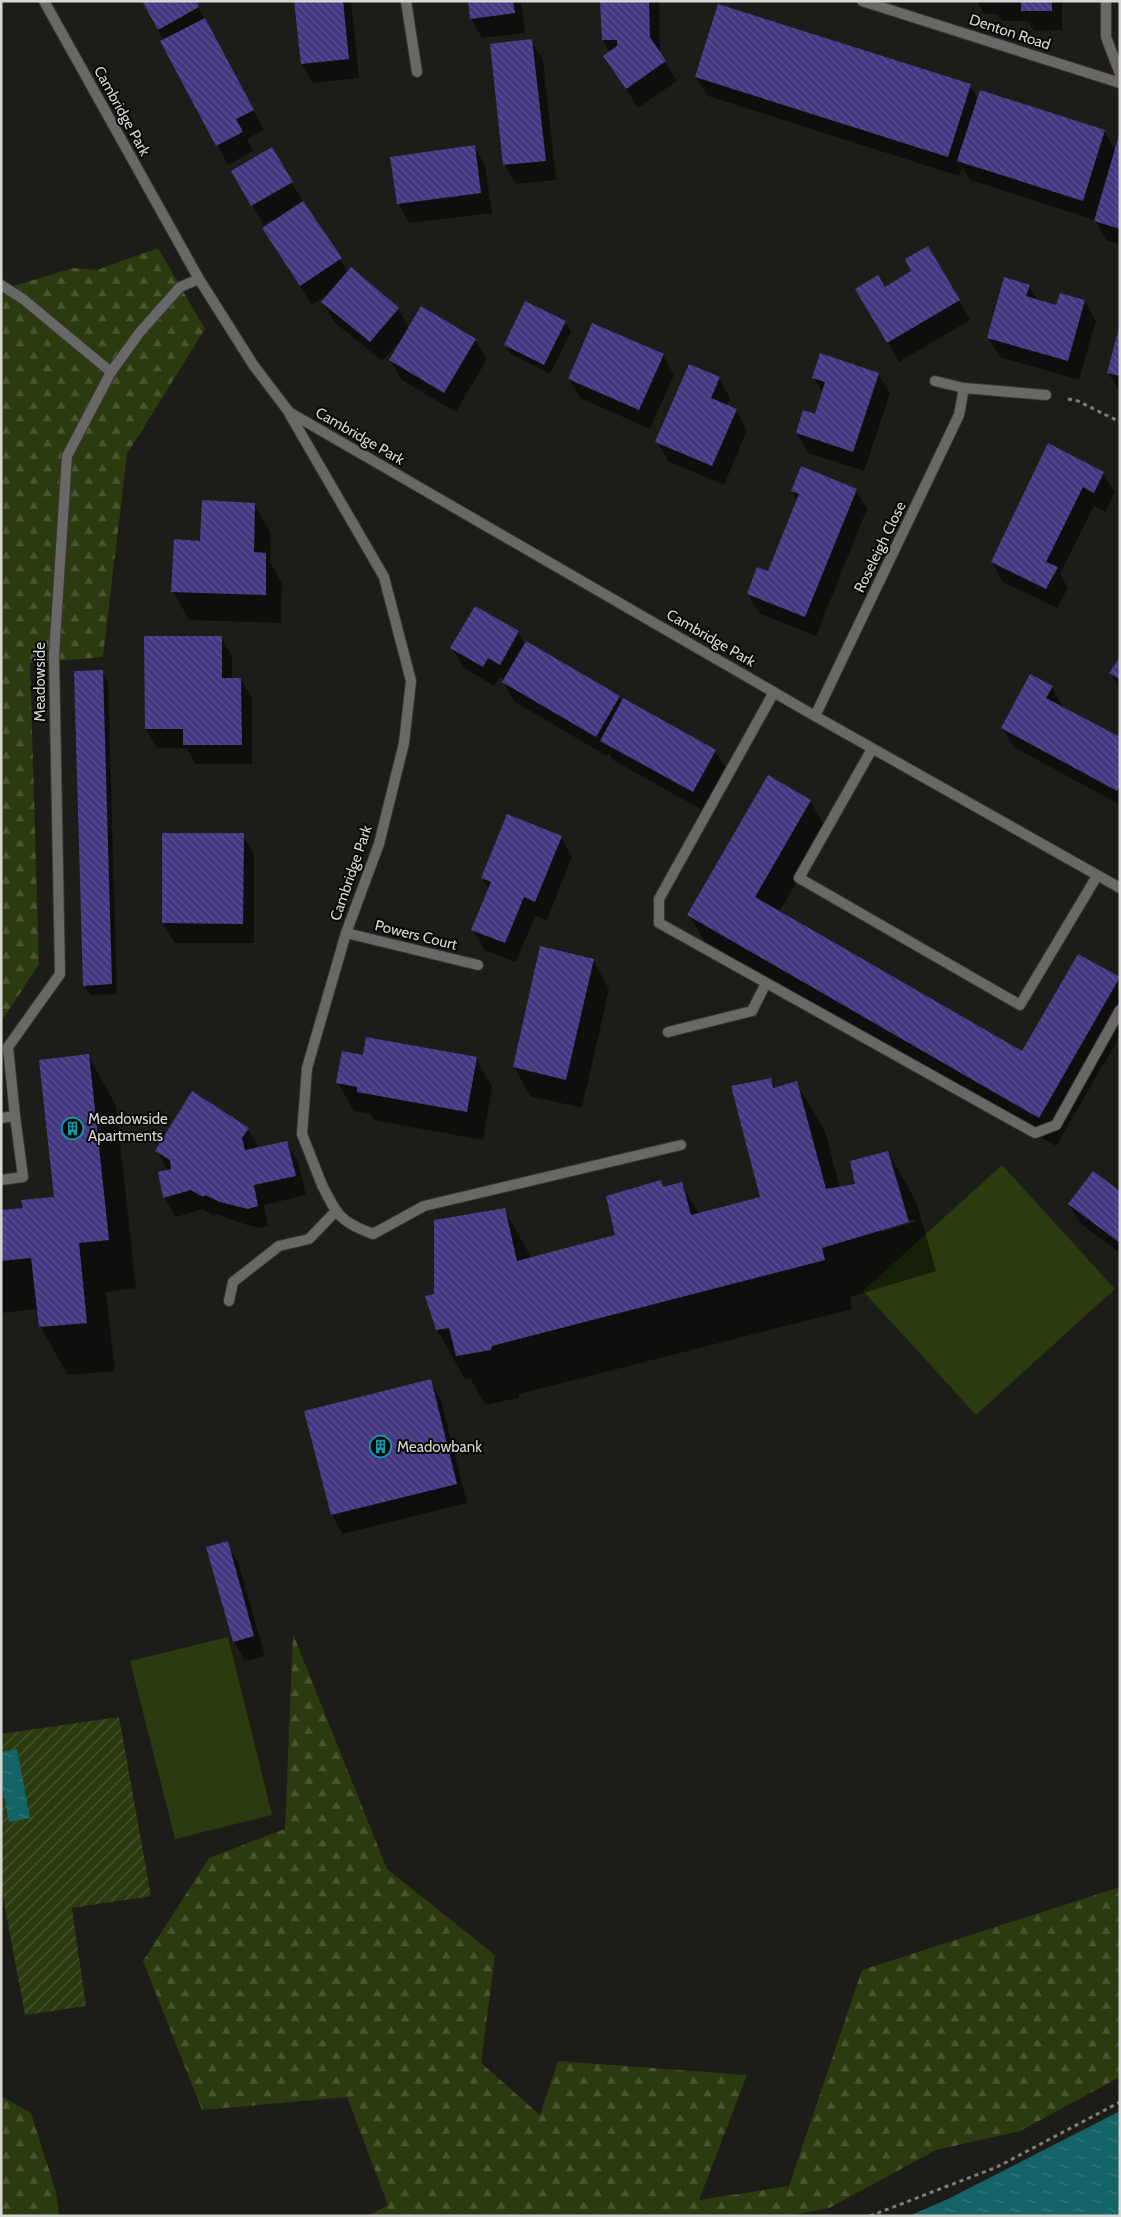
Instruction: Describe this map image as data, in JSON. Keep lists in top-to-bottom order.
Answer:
{
  "streets": {
    "street": [
      "Denton Road",
      "Cambridge Park",
      "Roseleigh Close",
      "Meadowside",
      "Powers Court"
    ]
  },
  "crossings": [
    ["Cambridge Park", "Roseleigh Close"],
    ["Cambridge Park", "Meadowside"],
    ["Cambridge Park", "Powers Court"]
  ],
  "places": {
    "building": ["Meadowside Apartments", "Meadowbank"]
  }
}
